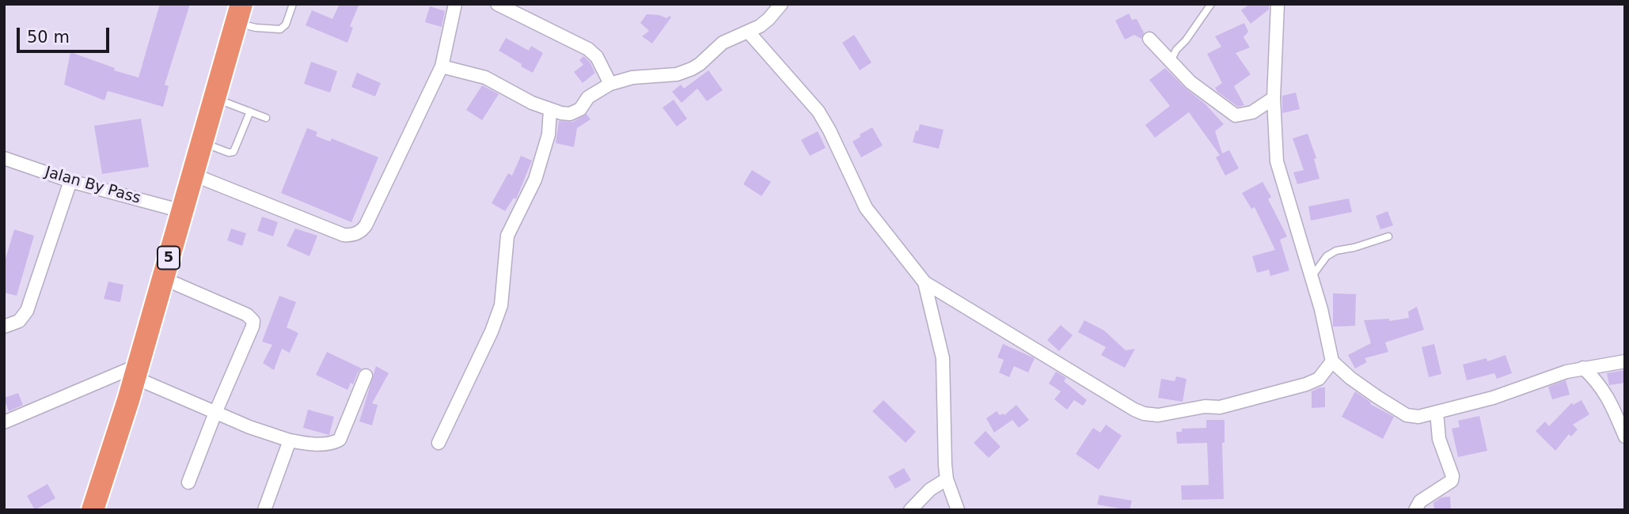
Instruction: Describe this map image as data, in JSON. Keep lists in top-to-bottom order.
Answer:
{
  "streets": {
    "highway": ["5"],
    "street": ["Jalan By Pass"]
  },
  "crossings": [
    ["Jalan By Pass", "5"]
  ],
  "scale_bar": "50 m"
}
